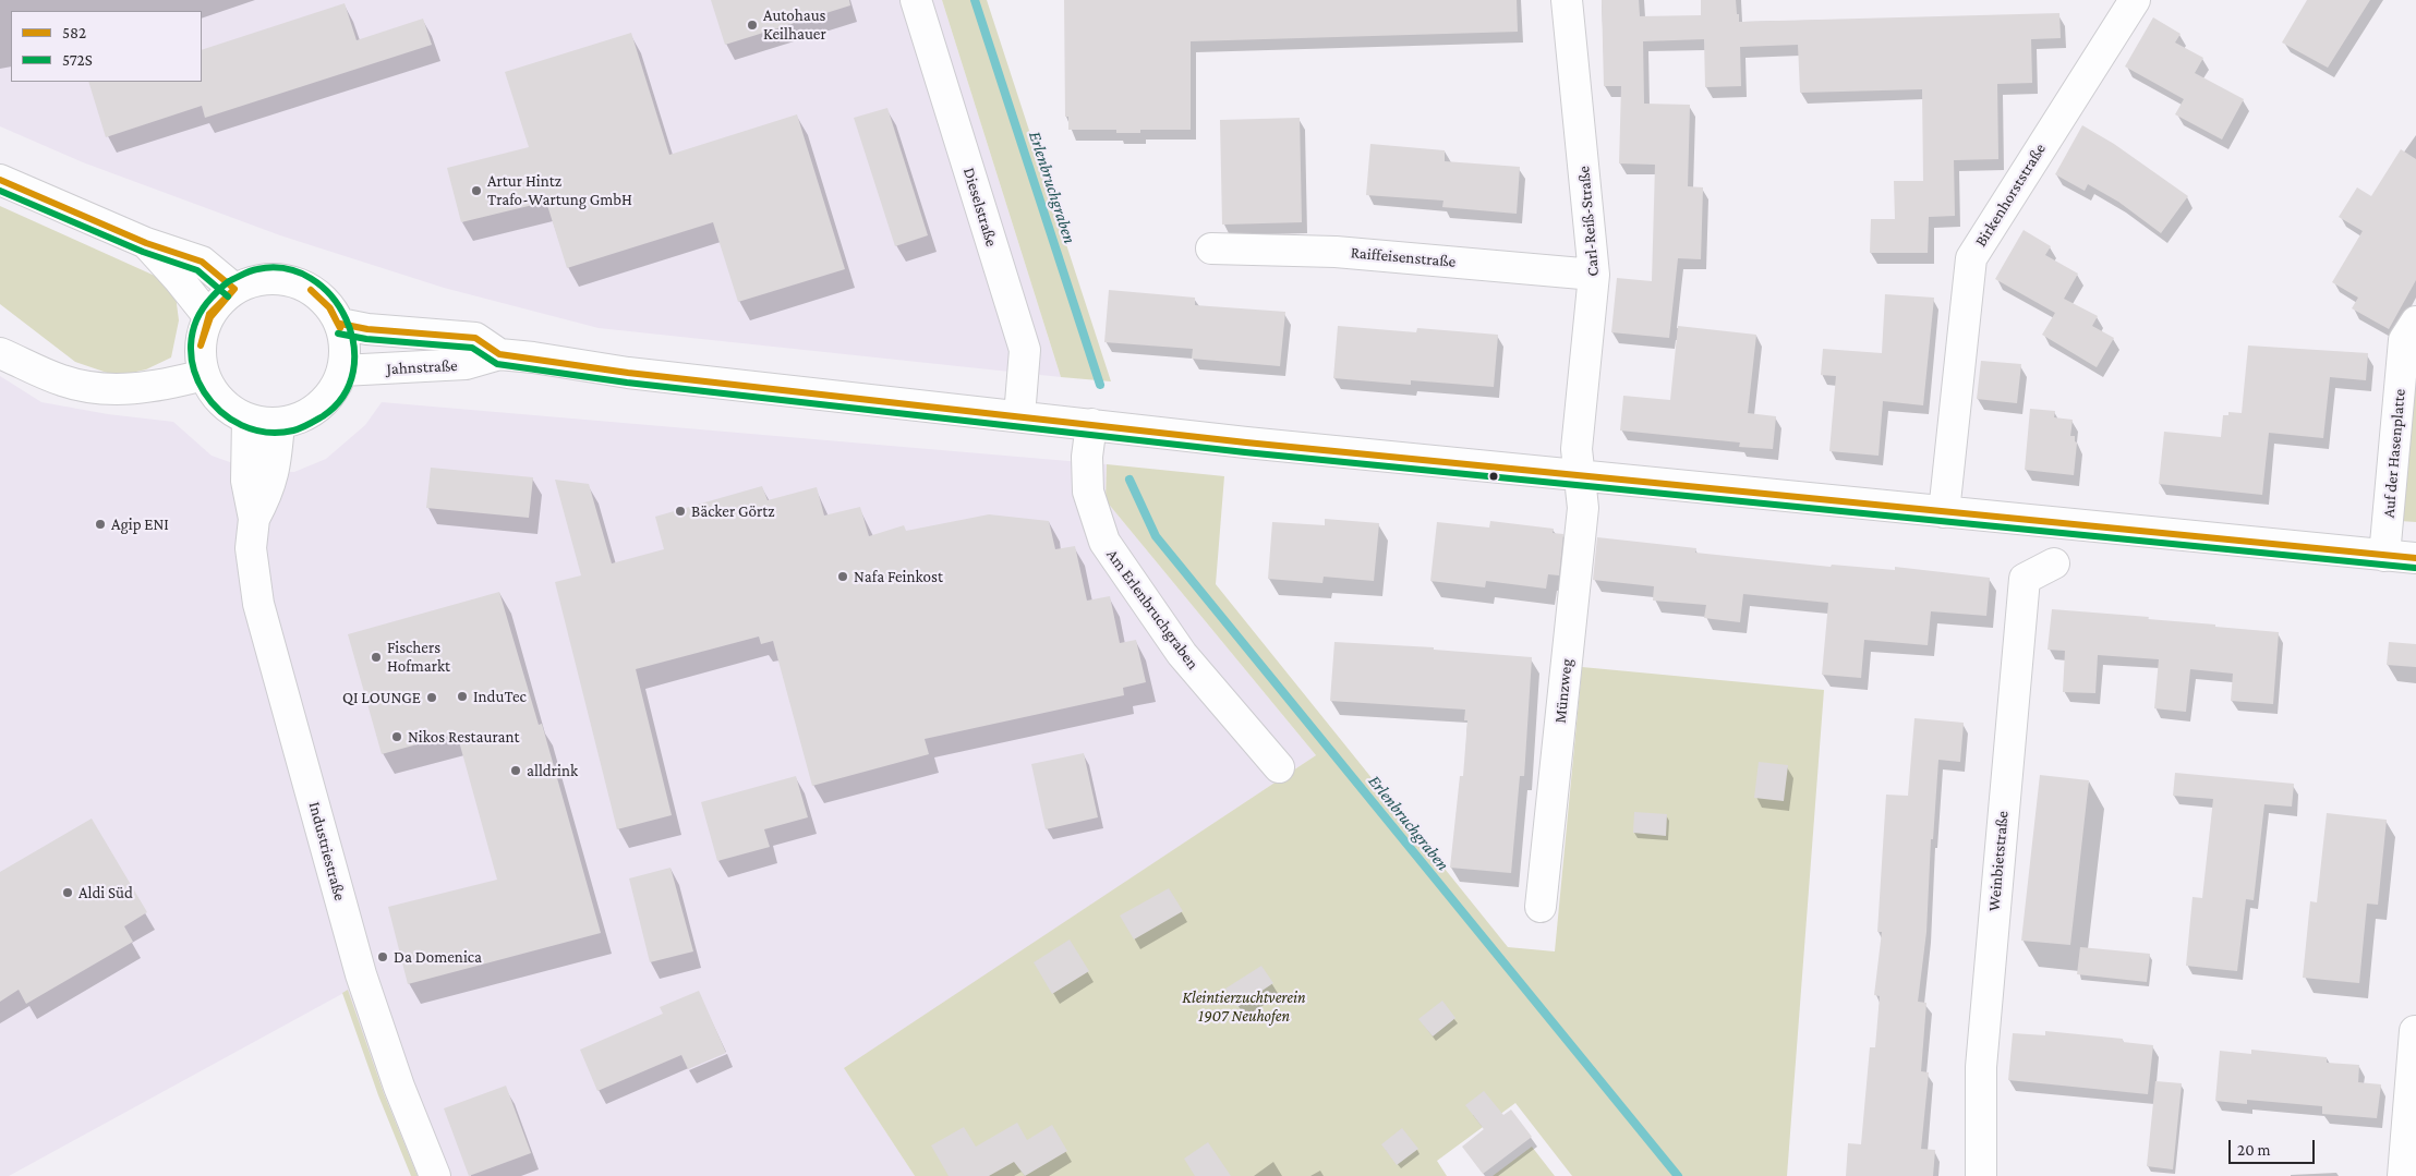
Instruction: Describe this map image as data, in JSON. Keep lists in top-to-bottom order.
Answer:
{
  "streets": {
    "street": [
      "Birkenhorststraße",
      "Dieselstraße",
      "Carl-Reiß-Straße",
      "Raiffeisenstraße",
      "Jahnstraße",
      "Auf der Hasenplatte",
      "Am Erlenbruchgraben",
      "Münzweg",
      "Industriestraße",
      "Weinbietstraße"
    ]
  },
  "crossings": [
    ["Birkenhorststraße", "Jahnstraße"],
    ["Dieselstraße", "Jahnstraße"],
    ["Carl-Reiß-Straße", "Raiffeisenstraße"],
    ["Carl-Reiß-Straße", "Jahnstraße"],
    ["Carl-Reiß-Straße", "Münzweg"],
    ["Jahnstraße", "Auf der Hasenplatte"],
    ["Jahnstraße", "Am Erlenbruchgraben"],
    ["Jahnstraße", "Münzweg"],
    ["Jahnstraße", "Industriestraße"]
  ],
  "water": ["Erlenbruchgraben"],
  "parks": ["Kleintierzuchtverein 1907 Neuhofen"],
  "places": [
    "Autohaus Keilhauer",
    "Artur Hintz Trafo-Wartung GmbH",
    "Bäcker Görtz",
    "Agip ENI",
    "Nafa Feinkost",
    "Fischers Hofmarkt",
    "InduTec",
    "QI LOUNGE",
    "Nikos Restaurant",
    "alldrink",
    "Aldi Süd",
    "Da Domenica"
  ],
  "lines": ["transit line 582", "transit line 572S"],
  "legend": ["582", "572S"],
  "scale_bar": "20 m"
}
